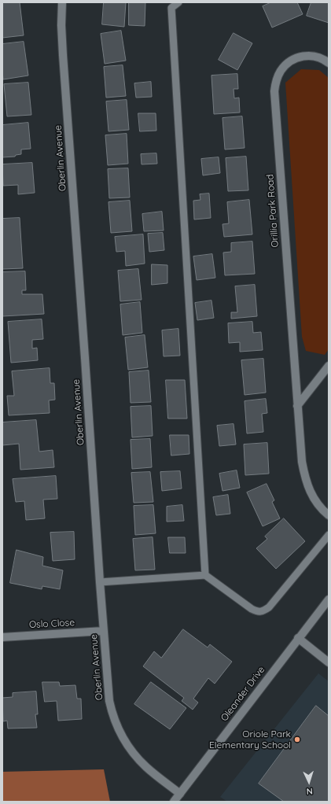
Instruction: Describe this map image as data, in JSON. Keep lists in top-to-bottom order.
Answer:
{
  "streets": {
    "street": [
      "Oberlin Avenue",
      "Orillia Park Road",
      "Oslo Close",
      "Oleander Drive"
    ]
  },
  "crossings": [
    ["Oberlin Avenue", "Oslo Close"],
    ["Oberlin Avenue", "Oleander Drive"]
  ],
  "places": ["Oriole Park Elementary School"],
  "north": "bottom"
}
